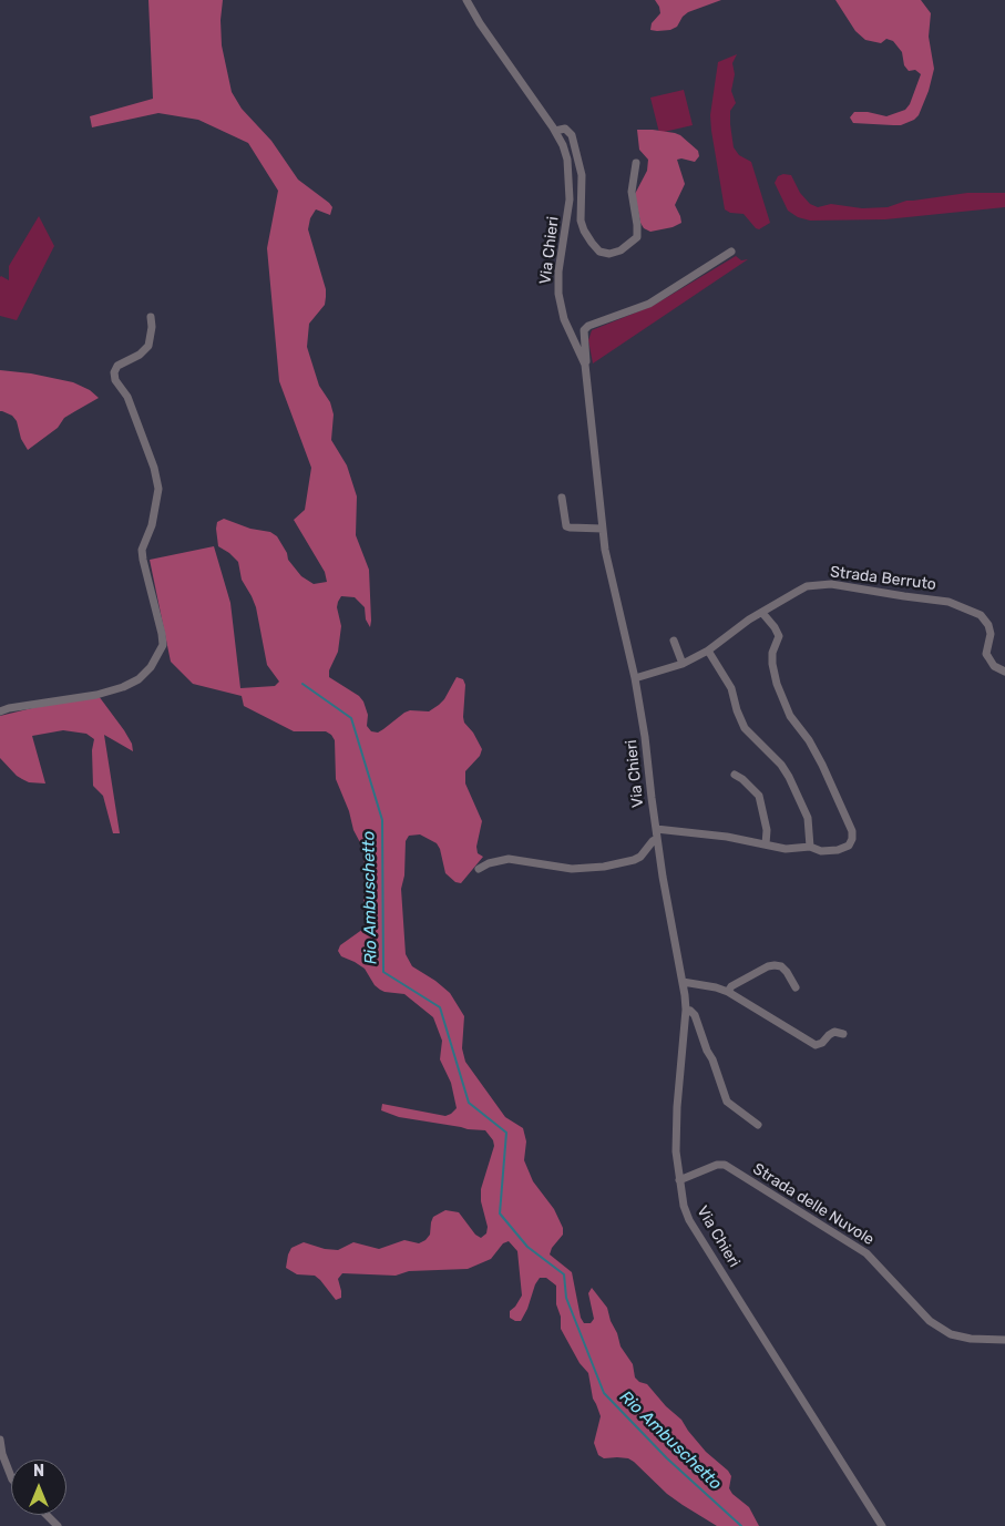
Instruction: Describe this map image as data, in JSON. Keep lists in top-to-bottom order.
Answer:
{
  "streets": {
    "street": ["Via Chieri", "Strada Berruto", "Strada delle Nuvole"]
  },
  "crossings": [
    ["Via Chieri", "Strada Berruto"],
    ["Via Chieri", "Strada delle Nuvole"]
  ],
  "water": ["Rio Ambuschetto"],
  "north": "top"
}
